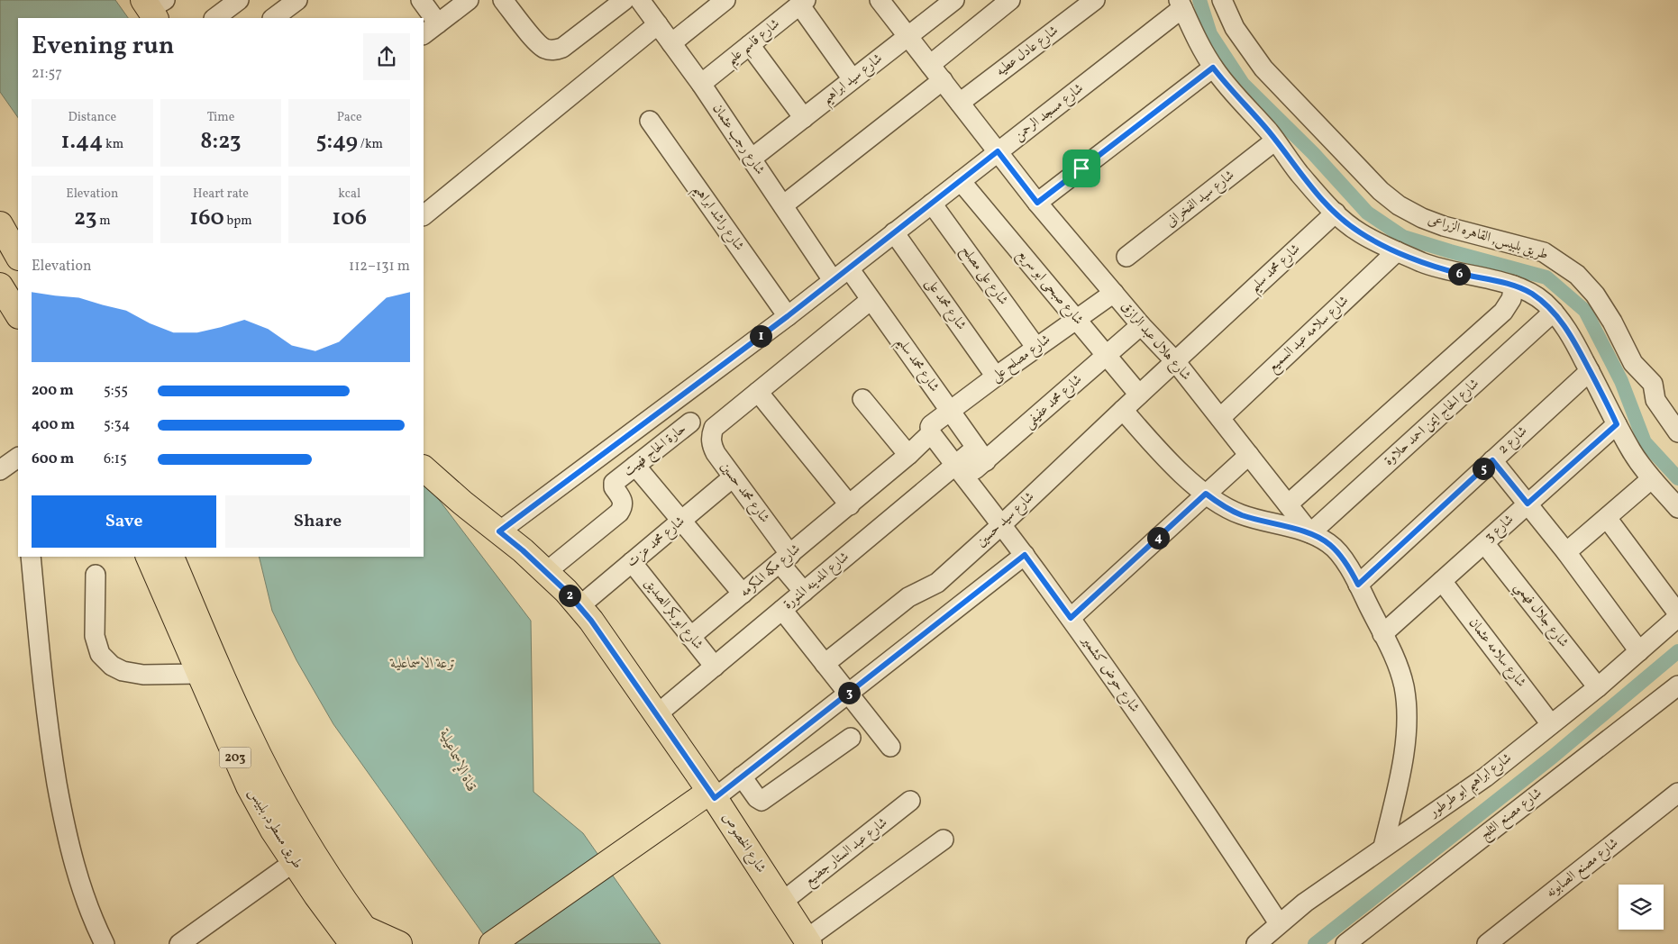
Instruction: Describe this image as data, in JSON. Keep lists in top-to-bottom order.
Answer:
{
  "streets": {
    "main road": ["203", "طريق مسطرد, بلبيس", "شارع الخصوص"],
    "street": [
      "شارع قاسم عليم",
      "شارع عادل عطيه",
      "شارع سيد ابراهيم",
      "شارع مسجد الرحمن",
      "شارع رجب عثمان",
      "شارع سيد الفخرانى",
      "شارع راشد ابراهيم",
      "طريق بلبيس, القاهره الزراعى",
      "شارع محمد سليم",
      "شارع على مصلح",
      "شارع صبحى ابو سريع",
      "شارع محمد على",
      "شارع سلامه عبد السميع",
      "شارع هلال عبد الرازق",
      "شارع مصلح على",
      "شارع محمد عفيفى",
      "شارع الحاج ايمن احمد حلاوة",
      "شارع 2",
      "حارة الحاج فهيت",
      "شارع محمد حسين",
      "شارع سيد حسين",
      "شارع 3",
      "شارع محمد عزت",
      "شارع مكه المكرمه",
      "شارع المدينه المنورة",
      "شارع ابو بكر الصديق",
      "شارع جلال فهمي",
      "شارع سلامه عثمان",
      "شارع حوض كشمير",
      "شارع ابراهيم ابو طرطور",
      "شارع مصنع الثلج",
      "شارع عبد الستار جضيع",
      "شارع مصنع الصابونه"
    ]
  },
  "crossings": [
    ["شارع قاسم عليم", "شارع رجب عثمان"],
    ["شارع عادل عطيه", "شارع هلال عبد الرازق"],
    ["شارع سيد ابراهيم", "شارع رجب عثمان"],
    ["شارع سيد ابراهيم", "شارع هلال عبد الرازق"],
    ["شارع مسجد الرحمن", "شارع رجب عثمان"],
    ["شارع مسجد الرحمن", "شارع راشد ابراهيم"],
    ["شارع مسجد الرحمن", "شارع محمد سليم"],
    ["شارع مسجد الرحمن", "شارع على مصلح"],
    ["شارع مسجد الرحمن", "شارع صبحى ابو سريع"],
    ["شارع مسجد الرحمن", "شارع محمد على"],
    ["شارع مسجد الرحمن", "شارع هلال عبد الرازق"],
    ["شارع مسجد الرحمن", "شارع الخصوص"],
    ["شارع محمد سليم", "شارع هلال عبد الرازق"],
    ["شارع محمد سليم", "شارع مصلح على"],
    ["شارع محمد سليم", "شارع محمد عفيفى"],
    ["شارع محمد سليم", "شارع سيد حسين"],
    ["شارع على مصلح", "شارع مصلح على"],
    ["شارع صبحى ابو سريع", "شارع مصلح على"],
    ["شارع صبحى ابو سريع", "شارع محمد عفيفى"],
    ["شارع صبحى ابو سريع", "شارع سيد حسين"],
    ["شارع محمد على", "شارع مصلح على"],
    ["شارع سلامه عبد السميع", "شارع هلال عبد الرازق"],
    ["شارع هلال عبد الرازق", "شارع مصلح على"],
    ["شارع هلال عبد الرازق", "شارع محمد عفيفى"],
    ["شارع هلال عبد الرازق", "شارع الحاج ايمن احمد حلاوة"],
    ["شارع هلال عبد الرازق", "شارع سيد حسين"],
    ["شارع مصلح على", "شارع مكه المكرمه"],
    ["شارع مصلح على", "شارع حوض كشمير"],
    ["شارع محمد عفيفى", "شارع المدينه المنورة"],
    ["شارع محمد عفيفى", "شارع حوض كشمير"],
    ["حارة الحاج فهيت", "شارع الخصوص"],
    ["شارع محمد حسين", "شارع محمد عزت"],
    ["شارع محمد حسين", "شارع مكه المكرمه"],
    ["شارع محمد حسين", "شارع المدينه المنورة"],
    ["شارع سيد حسين", "شارع حوض كشمير"],
    ["شارع 3", "شارع جلال فهمي"],
    ["شارع 3", "شارع سلامه عثمان"],
    ["شارع محمد عزت", "شارع ابو بكر الصديق"],
    ["شارع محمد عزت", "شارع الخصوص"],
    ["شارع مكه المكرمه", "شارع ابو بكر الصديق"],
    ["شارع مكه المكرمه", "شارع حوض كشمير"],
    ["شارع المدينه المنورة", "شارع ابو بكر الصديق"],
    ["شارع المدينه المنورة", "شارع حوض كشمير"],
    ["شارع المدينه المنورة", "شارع الخصوص"],
    ["شارع جلال فهمي", "شارع ابراهيم ابو طرطور"],
    ["شارع سلامه عثمان", "شارع ابراهيم ابو طرطور"],
    ["شارع حوض كشمير", "شارع ابراهيم ابو طرطور"],
    ["شارع الخصوص", "شارع عبد الستار جضيع"]
  ],
  "water": ["ترعة الاسماعلية", "قناة الإسماعيلية"],
  "page": {
    "heading": ["Evening run", "21:57"],
    "stats": [
      ["Distance", "1.44 km"],
      ["Time", "8:23"],
      ["Pace", "5:49 /km"],
      ["Elevation", "23 m"],
      ["Heart rate", "160 bpm"],
      ["kcal", "106"]
    ],
    "chart": ["Elevation", "112–131 m"],
    "pins": [
      "6",
      "1",
      "5",
      "4",
      "2",
      "3"
    ],
    "list": [
      {
        "name": "200 m",
        "note": "5:55"
      },
      {
        "name": "400 m",
        "note": "5:34"
      },
      {
        "name": "600 m",
        "note": "6:15"
      }
    ],
    "buttons": ["Save", "Share"]
  }
}
